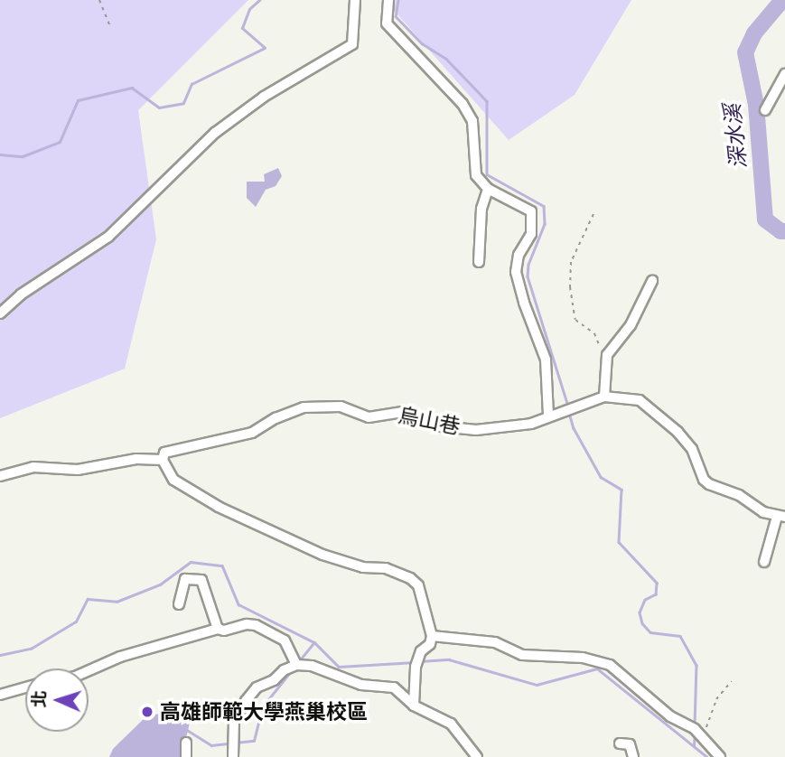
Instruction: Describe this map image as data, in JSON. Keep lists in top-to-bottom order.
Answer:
{
  "streets": {
    "lane": ["烏山巷"]
  },
  "water": ["深水溪"],
  "places": ["高雄師範大學燕巢校區"],
  "north": "left"
}
